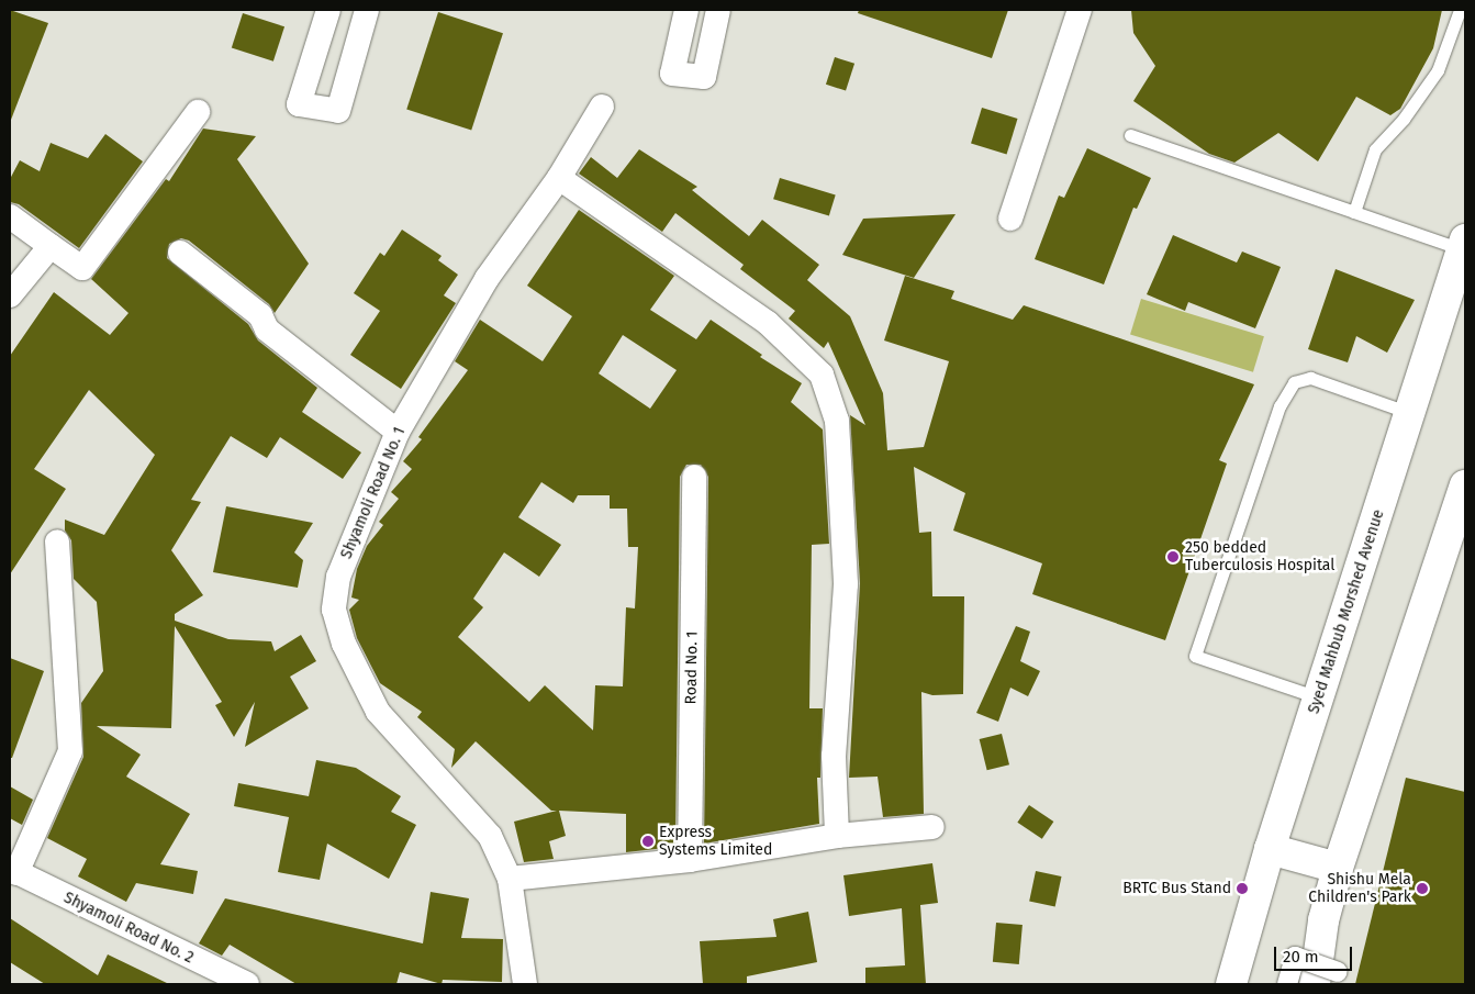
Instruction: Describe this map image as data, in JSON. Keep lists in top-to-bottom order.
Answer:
{
  "streets": {
    "main road": ["Syed Mahbub Morshed Avenue"],
    "street": ["Shyamoli Road No. 1", "Road No. 1", "Shyamoli Road No. 2"]
  },
  "places": [
    "250 bedded Tuberculosis Hospital",
    "Express Systems Limited",
    "BRTC Bus Stand",
    "Shishu Mela Children's Park"
  ],
  "scale_bar": "20 m"
}
